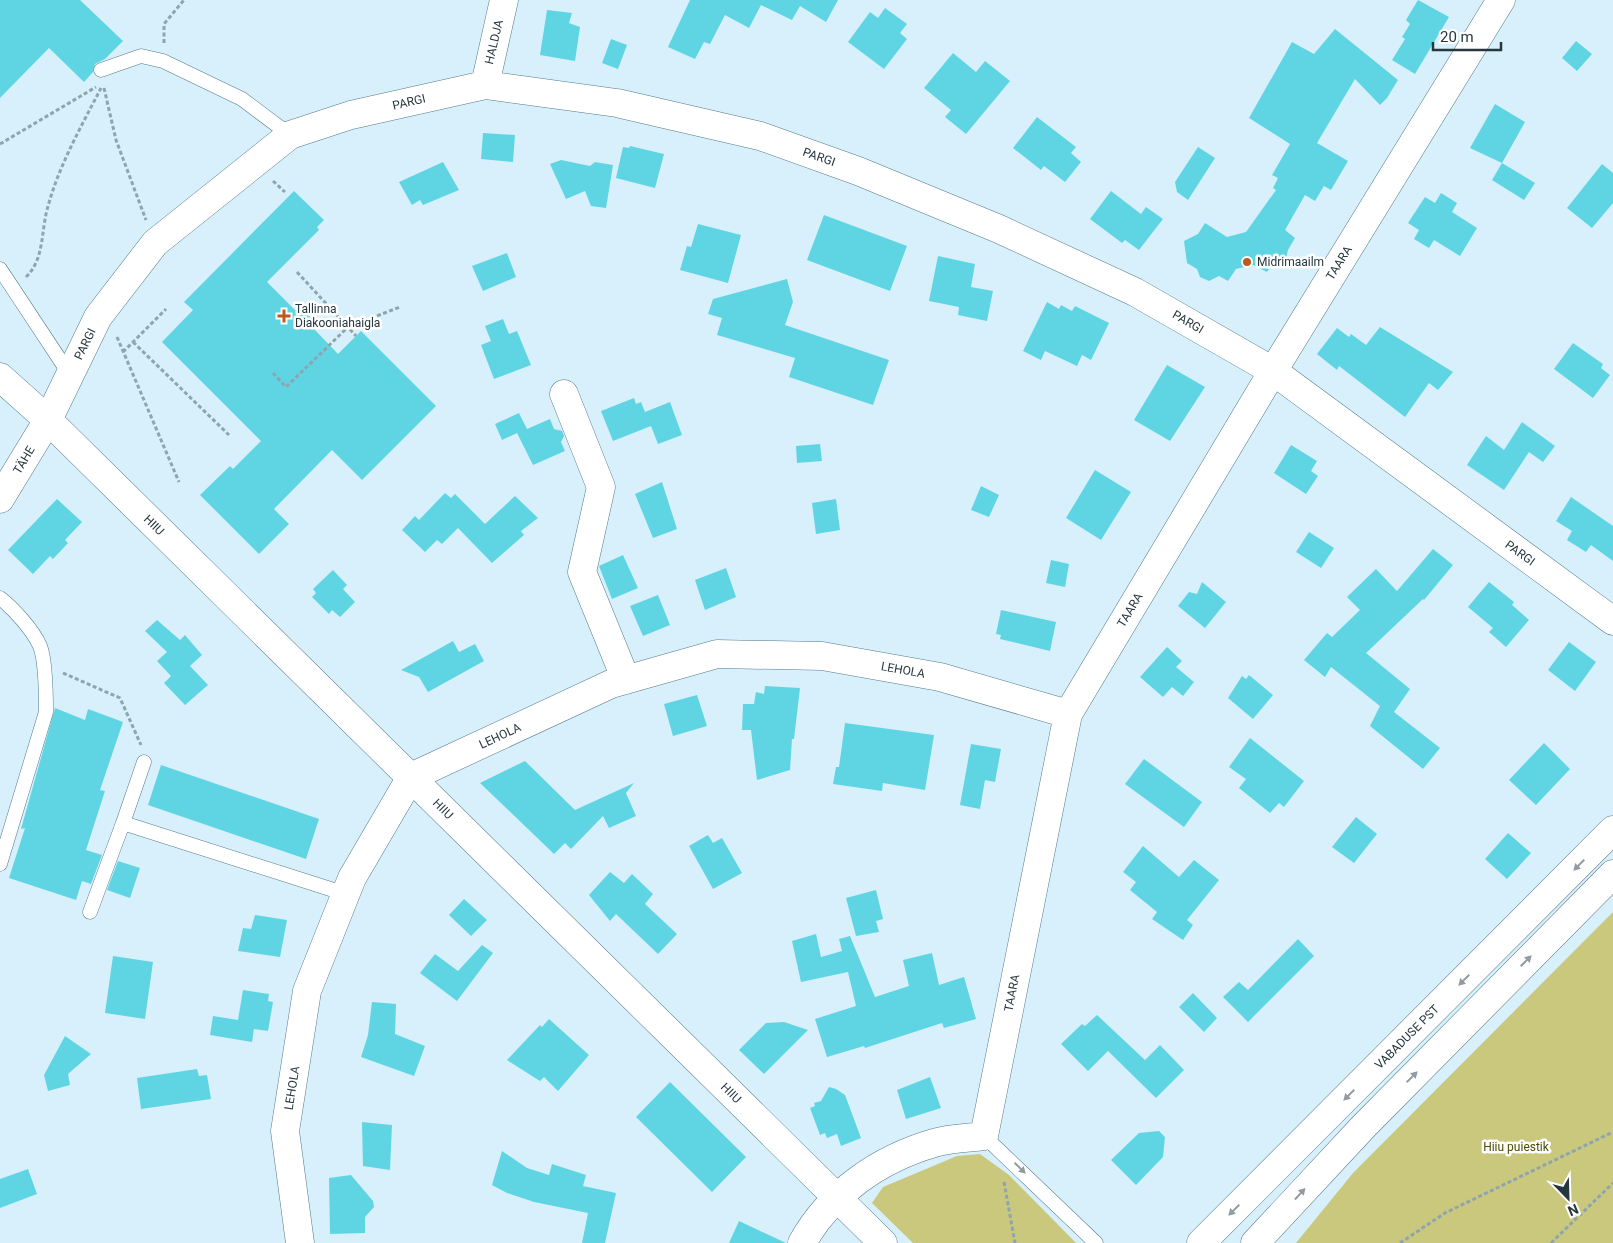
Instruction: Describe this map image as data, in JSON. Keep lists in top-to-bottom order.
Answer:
{
  "streets": {
    "main road": [
      "HALDJA",
      "PARGI",
      "TAARA",
      "TÄHE",
      "HIIU",
      "LEHOLA",
      "VABADUSE PST"
    ]
  },
  "crossings": [
    ["HALDJA", "PARGI"],
    ["PARGI", "TAARA"],
    ["PARGI", "TÄHE"],
    ["PARGI", "HIIU"],
    ["TAARA", "LEHOLA"],
    ["TÄHE", "HIIU"],
    ["HIIU", "LEHOLA"]
  ],
  "parks": ["Hiiu puiestik"],
  "places": {
    "other": ["Midrimaailm"],
    "health": ["Tallinna Diakooniahaigla"]
  },
  "scale_bar": "20 m",
  "north": "bottom right"
}
